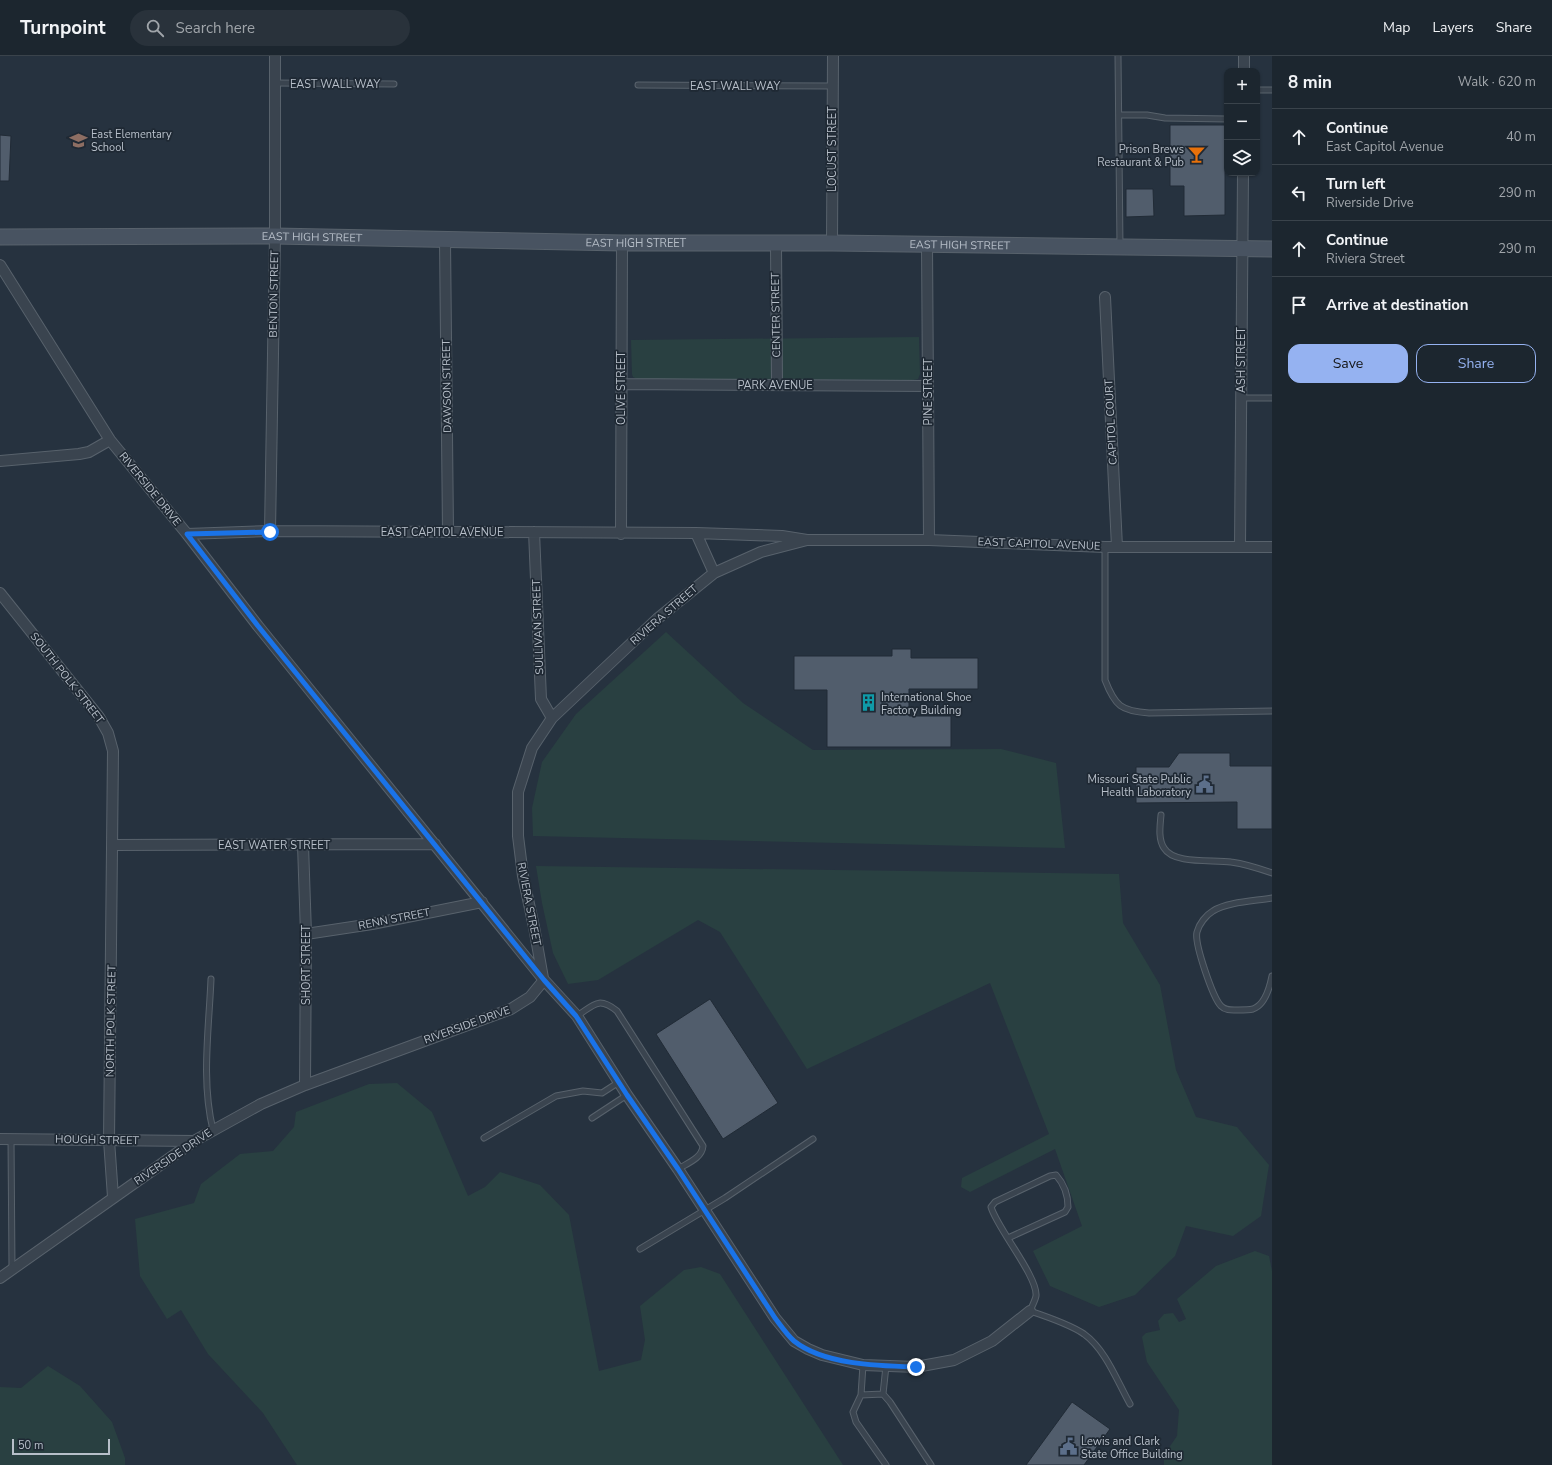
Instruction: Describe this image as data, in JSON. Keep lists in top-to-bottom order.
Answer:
{
  "streets": {
    "main road": ["EAST HIGH STREET"],
    "street": [
      "LOCUST STREET",
      "BENTON STREET",
      "CENTER STREET",
      "ASH STREET",
      "PARK AVENUE",
      "DAWSON STREET",
      "OLIVE STREET",
      "PINE STREET",
      "CAPITOL COURT",
      "RIVERSIDE DRIVE",
      "EAST CAPITOL AVENUE",
      "RIVIERA STREET",
      "SULLIVAN STREET",
      "SOUTH POLK STREET",
      "EAST WATER STREET",
      "RENN STREET",
      "SHORT STREET",
      "NORTH POLK STREET",
      "HOUGH STREET"
    ],
    "lane": ["EAST WALL WAY"]
  },
  "crossings": [
    ["EAST WALL WAY", "LOCUST STREET"],
    ["EAST WALL WAY", "BENTON STREET"],
    ["LOCUST STREET", "EAST HIGH STREET"],
    ["EAST HIGH STREET", "BENTON STREET"],
    ["EAST HIGH STREET", "CENTER STREET"],
    ["EAST HIGH STREET", "ASH STREET"],
    ["EAST HIGH STREET", "DAWSON STREET"],
    ["EAST HIGH STREET", "OLIVE STREET"],
    ["EAST HIGH STREET", "PINE STREET"],
    ["BENTON STREET", "EAST CAPITOL AVENUE"],
    ["CENTER STREET", "PARK AVENUE"],
    ["ASH STREET", "EAST CAPITOL AVENUE"],
    ["PARK AVENUE", "OLIVE STREET"],
    ["PARK AVENUE", "PINE STREET"],
    ["DAWSON STREET", "EAST CAPITOL AVENUE"],
    ["OLIVE STREET", "EAST CAPITOL AVENUE"],
    ["PINE STREET", "EAST CAPITOL AVENUE"],
    ["CAPITOL COURT", "EAST CAPITOL AVENUE"],
    ["RIVERSIDE DRIVE", "EAST CAPITOL AVENUE"],
    ["RIVERSIDE DRIVE", "RIVIERA STREET"],
    ["RIVERSIDE DRIVE", "EAST WATER STREET"],
    ["RIVERSIDE DRIVE", "RENN STREET"],
    ["RIVERSIDE DRIVE", "SHORT STREET"],
    ["RIVERSIDE DRIVE", "NORTH POLK STREET"],
    ["RIVERSIDE DRIVE", "HOUGH STREET"],
    ["EAST CAPITOL AVENUE", "RIVIERA STREET"],
    ["EAST CAPITOL AVENUE", "SULLIVAN STREET"],
    ["RIVIERA STREET", "SULLIVAN STREET"],
    ["SOUTH POLK STREET", "EAST WATER STREET"],
    ["SOUTH POLK STREET", "NORTH POLK STREET"],
    ["EAST WATER STREET", "SHORT STREET"],
    ["EAST WATER STREET", "NORTH POLK STREET"],
    ["RENN STREET", "SHORT STREET"],
    ["NORTH POLK STREET", "HOUGH STREET"]
  ],
  "places": {
    "school or university": ["East Elementary School"],
    "bar": ["Prison Brews Restaurant & Pub"],
    "building": ["International Shoe Factory Building"],
    "public building": ["Missouri State Public Health Laboratory", "Lewis and Clark State Office Building"]
  },
  "scale_bar": "50 m",
  "page": {
    "header": "Turnpoint",
    "search": "Search here",
    "nav": ["Map", "Layers", "Share"],
    "heading": ["8 min", "Walk · 620 m"],
    "map_buttons": ["+", "−"],
    "list": [
      ["Continue", "East Capitol Avenue", "40 m"],
      ["Turn left", "Riverside Drive", "290 m"],
      ["Continue", "Riviera Street", "290 m"],
      "Arrive at destination"
    ],
    "buttons": ["Save", "Share"],
    "scale": "50 m"
  }
}
